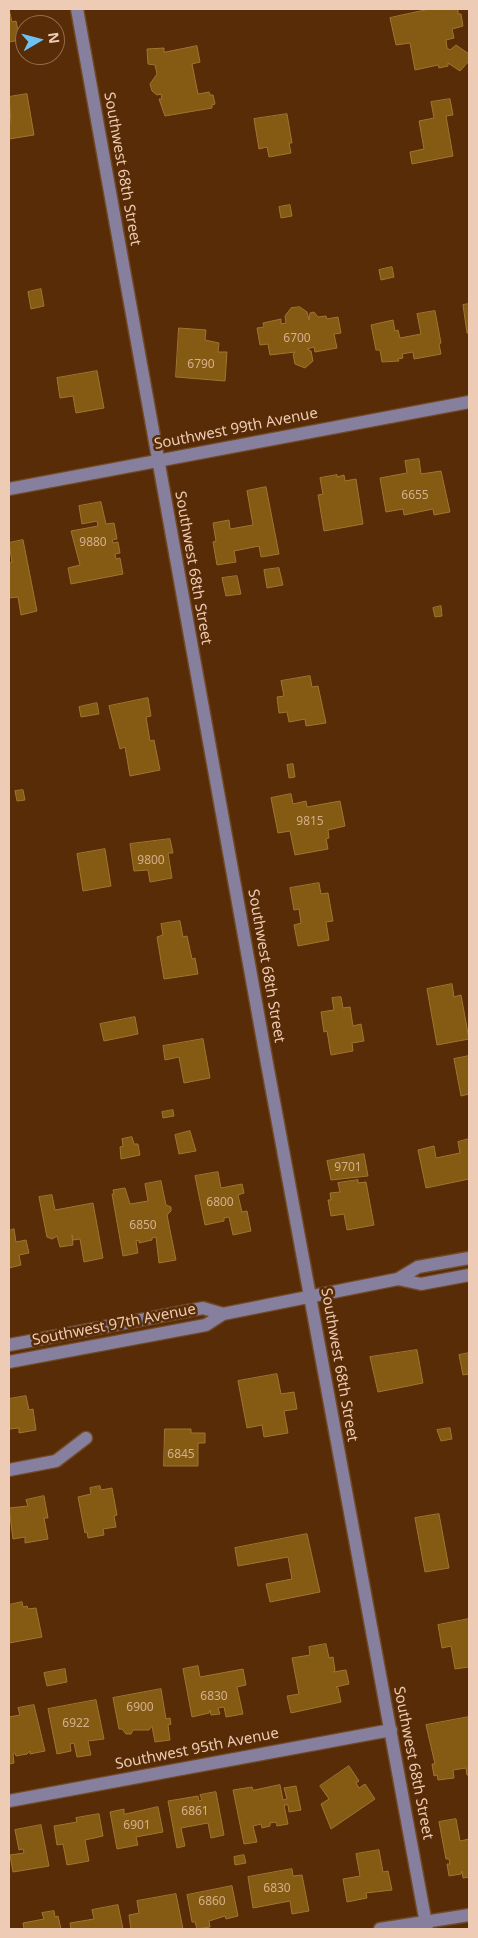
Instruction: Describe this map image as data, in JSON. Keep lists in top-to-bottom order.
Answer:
{
  "streets": {
    "street": [
      "Southwest 68th Street",
      "Southwest 99th Avenue",
      "Southwest 97th Avenue",
      "Southwest 95th Avenue"
    ]
  },
  "crossings": [
    ["Southwest 68th Street", "Southwest 99th Avenue"],
    ["Southwest 68th Street", "Southwest 97th Avenue"],
    ["Southwest 68th Street", "Southwest 95th Avenue"]
  ],
  "house_numbers": [
    "6700",
    "6790",
    "6655",
    "9880",
    "9815",
    "9800",
    "9701",
    "6800",
    "6850",
    "6845",
    "6830",
    "6900",
    "6922",
    "6861",
    "6901",
    "6830",
    "6860"
  ],
  "north": "right"
}
